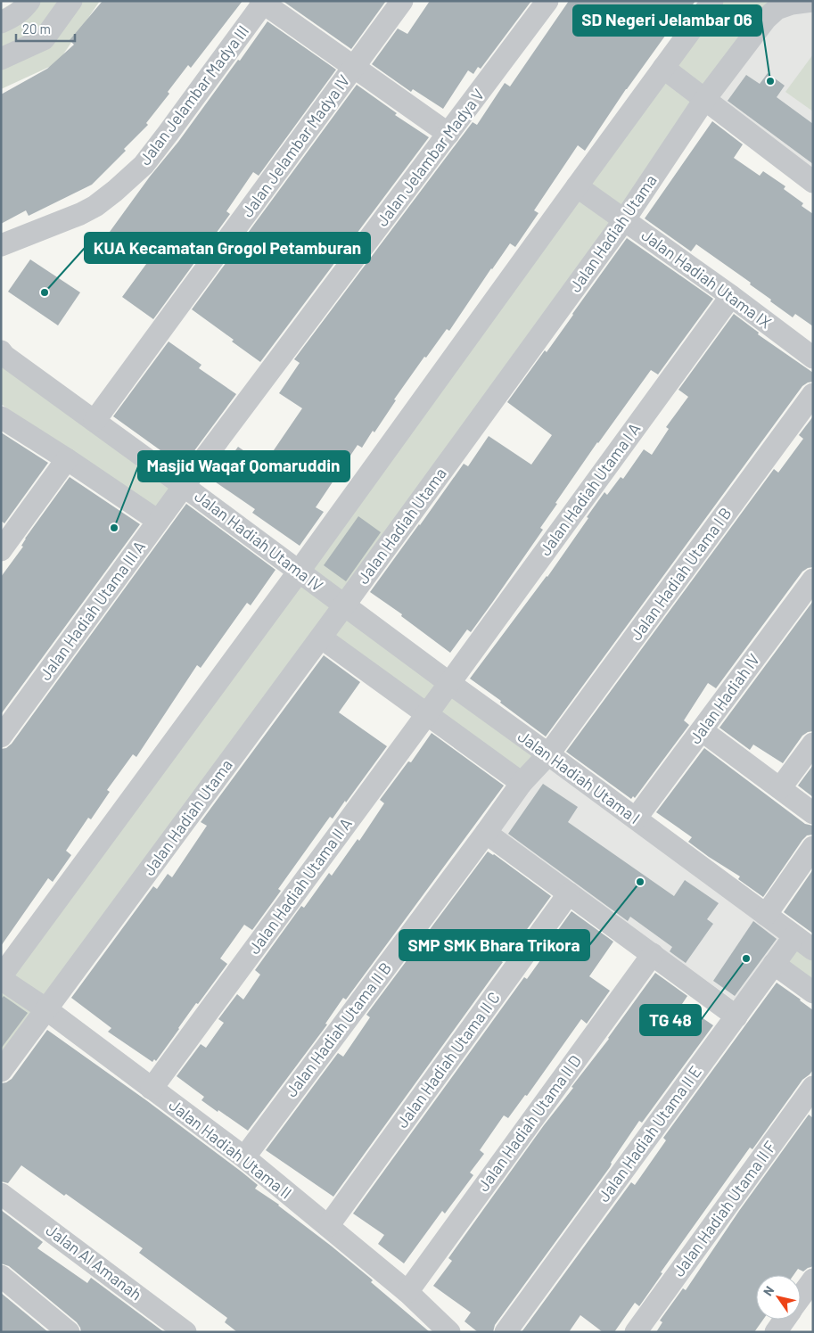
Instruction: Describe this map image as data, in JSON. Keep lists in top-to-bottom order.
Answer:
{
  "streets": {
    "street": [
      "Jalan Jelambar Madya III",
      "Jalan Jelambar Madya IV",
      "Jalan Jelambar Madya V",
      "Jalan Hadiah Utama",
      "Jalan Hadiah Utama IX",
      "Jalan Hadiah Utama I A",
      "Jalan Hadiah Utama IV",
      "Jalan Hadiah Utama I B",
      "Jalan Hadiah Utama III A",
      "Jalan Hadiah IV",
      "Jalan Hadiah Utama I",
      "Jalan Hadiah Utama II A",
      "Jalan Hadiah Utama II B",
      "Jalan Hadiah Utama II C",
      "Jalan Hadiah Utama II D",
      "Jalan Hadiah Utama II E",
      "Jalan Hadiah Utama II",
      "Jalan Hadiah Utama II F",
      "Jalan Al Amanah"
    ]
  },
  "crossings": [
    ["Jalan Jelambar Madya IV", "Jalan Hadiah Utama IV"],
    ["Jalan Jelambar Madya V", "Jalan Hadiah Utama IV"],
    ["Jalan Jelambar Madya V", "Jalan Hadiah Utama III A"],
    ["Jalan Hadiah Utama", "Jalan Hadiah Utama IX"],
    ["Jalan Hadiah Utama", "Jalan Hadiah Utama IV"],
    ["Jalan Hadiah Utama", "Jalan Hadiah Utama I"],
    ["Jalan Hadiah Utama", "Jalan Hadiah Utama II"],
    ["Jalan Hadiah Utama IX", "Jalan Hadiah Utama I A"],
    ["Jalan Hadiah Utama I A", "Jalan Hadiah Utama I"],
    ["Jalan Hadiah Utama I A", "Jalan Hadiah Utama II A"],
    ["Jalan Hadiah Utama IV", "Jalan Hadiah Utama III A"],
    ["Jalan Hadiah Utama IV", "Jalan Hadiah Utama I"],
    ["Jalan Hadiah Utama I B", "Jalan Hadiah Utama I"],
    ["Jalan Hadiah Utama I B", "Jalan Hadiah Utama II B"],
    ["Jalan Hadiah IV", "Jalan Hadiah Utama I"],
    ["Jalan Hadiah Utama I", "Jalan Hadiah Utama II A"],
    ["Jalan Hadiah Utama I", "Jalan Hadiah Utama II B"],
    ["Jalan Hadiah Utama I", "Jalan Hadiah Utama II E"],
    ["Jalan Hadiah Utama II A", "Jalan Hadiah Utama II"],
    ["Jalan Hadiah Utama II B", "Jalan Hadiah Utama II"],
    ["Jalan Hadiah Utama II C", "Jalan Hadiah Utama II"],
    ["Jalan Hadiah Utama II D", "Jalan Hadiah Utama II"]
  ],
  "places": [
    "SD Negeri Jelambar 06",
    "KUA Kecamatan Grogol Petamburan",
    "Masjid Waqaf Qomaruddin",
    "SMP SMK Bhara Trikora",
    "TG 48"
  ],
  "scale_bar": "20 m",
  "north": "top left"
}
